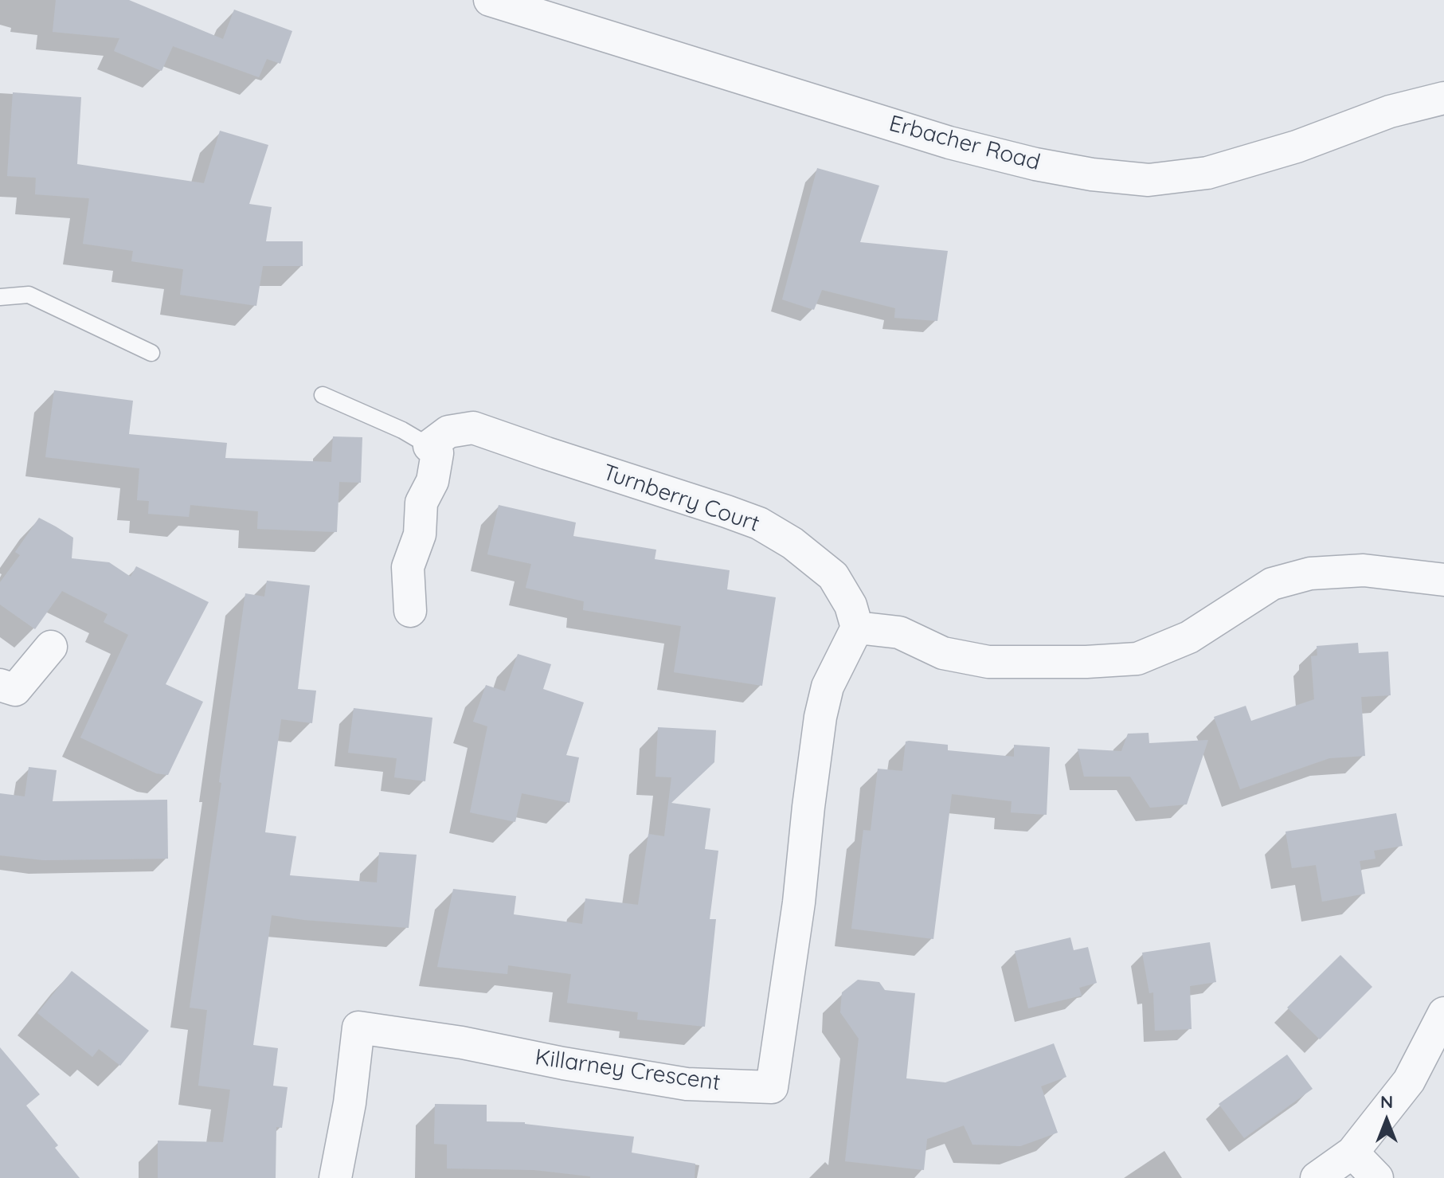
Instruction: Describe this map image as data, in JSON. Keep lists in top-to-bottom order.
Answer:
{
  "streets": {
    "street": ["Erbacher Road", "Turnberry Court", "Killarney Crescent"]
  },
  "crossings": [
    ["Turnberry Court", "Killarney Crescent"]
  ],
  "north": "top"
}
